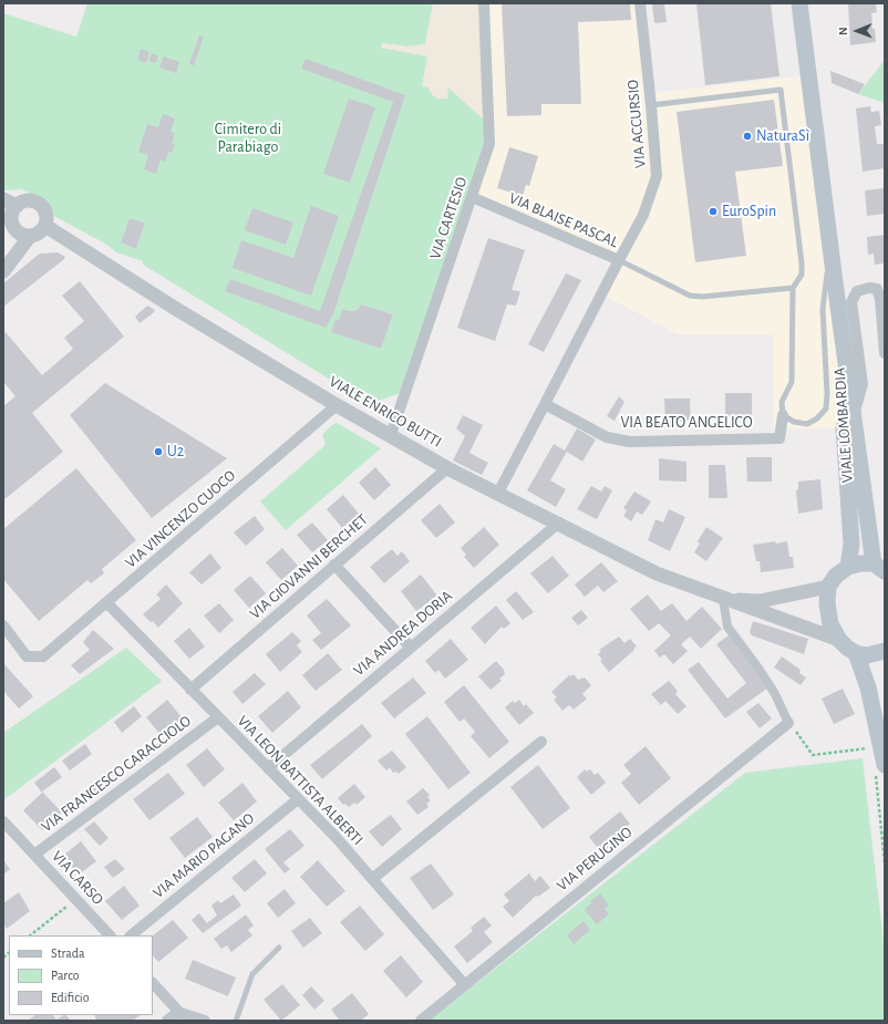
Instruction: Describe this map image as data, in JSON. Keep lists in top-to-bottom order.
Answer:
{
  "streets": {
    "main road": ["VIALE LOMBARDIA"],
    "street": [
      "VIA ACCURSIO",
      "VIA CARTESIO",
      "VIA BLAISE PASCAL",
      "VIALE ENRICO BUTTI",
      "VIA BEATO ANGELICO",
      "VIA VINCENZO CUOCO",
      "VIA GIOVANNI BERCHET",
      "VIA ANDREA DORIA",
      "VIA FRANCESCO CARACCIOLO",
      "VIA LEON BATTISTA ALBERTI",
      "VIA MARIO PAGANO",
      "VIA PERUGINO",
      "VIA CARSO"
    ]
  },
  "crossings": [
    ["VIA ACCURSIO", "VIA BLAISE PASCAL"],
    ["VIA CARTESIO", "VIA BLAISE PASCAL"],
    ["VIA CARTESIO", "VIALE ENRICO BUTTI"],
    ["VIA BLAISE PASCAL", "VIA BEATO ANGELICO"],
    ["VIALE ENRICO BUTTI", "VIA VINCENZO CUOCO"],
    ["VIALE ENRICO BUTTI", "VIA GIOVANNI BERCHET"],
    ["VIALE ENRICO BUTTI", "VIA ANDREA DORIA"],
    ["VIA VINCENZO CUOCO", "VIA LEON BATTISTA ALBERTI"],
    ["VIA GIOVANNI BERCHET", "VIA LEON BATTISTA ALBERTI"],
    ["VIA ANDREA DORIA", "VIA LEON BATTISTA ALBERTI"],
    ["VIA FRANCESCO CARACCIOLO", "VIA LEON BATTISTA ALBERTI"],
    ["VIA FRANCESCO CARACCIOLO", "VIA CARSO"],
    ["VIA LEON BATTISTA ALBERTI", "VIA MARIO PAGANO"],
    ["VIA LEON BATTISTA ALBERTI", "VIA PERUGINO"]
  ],
  "parks": ["Cimitero di Parabiago"],
  "places": ["NaturaSì", "EuroSpin", "U2"],
  "legend": ["Strada", "Parco", "Edificio"],
  "north": "left"
}
